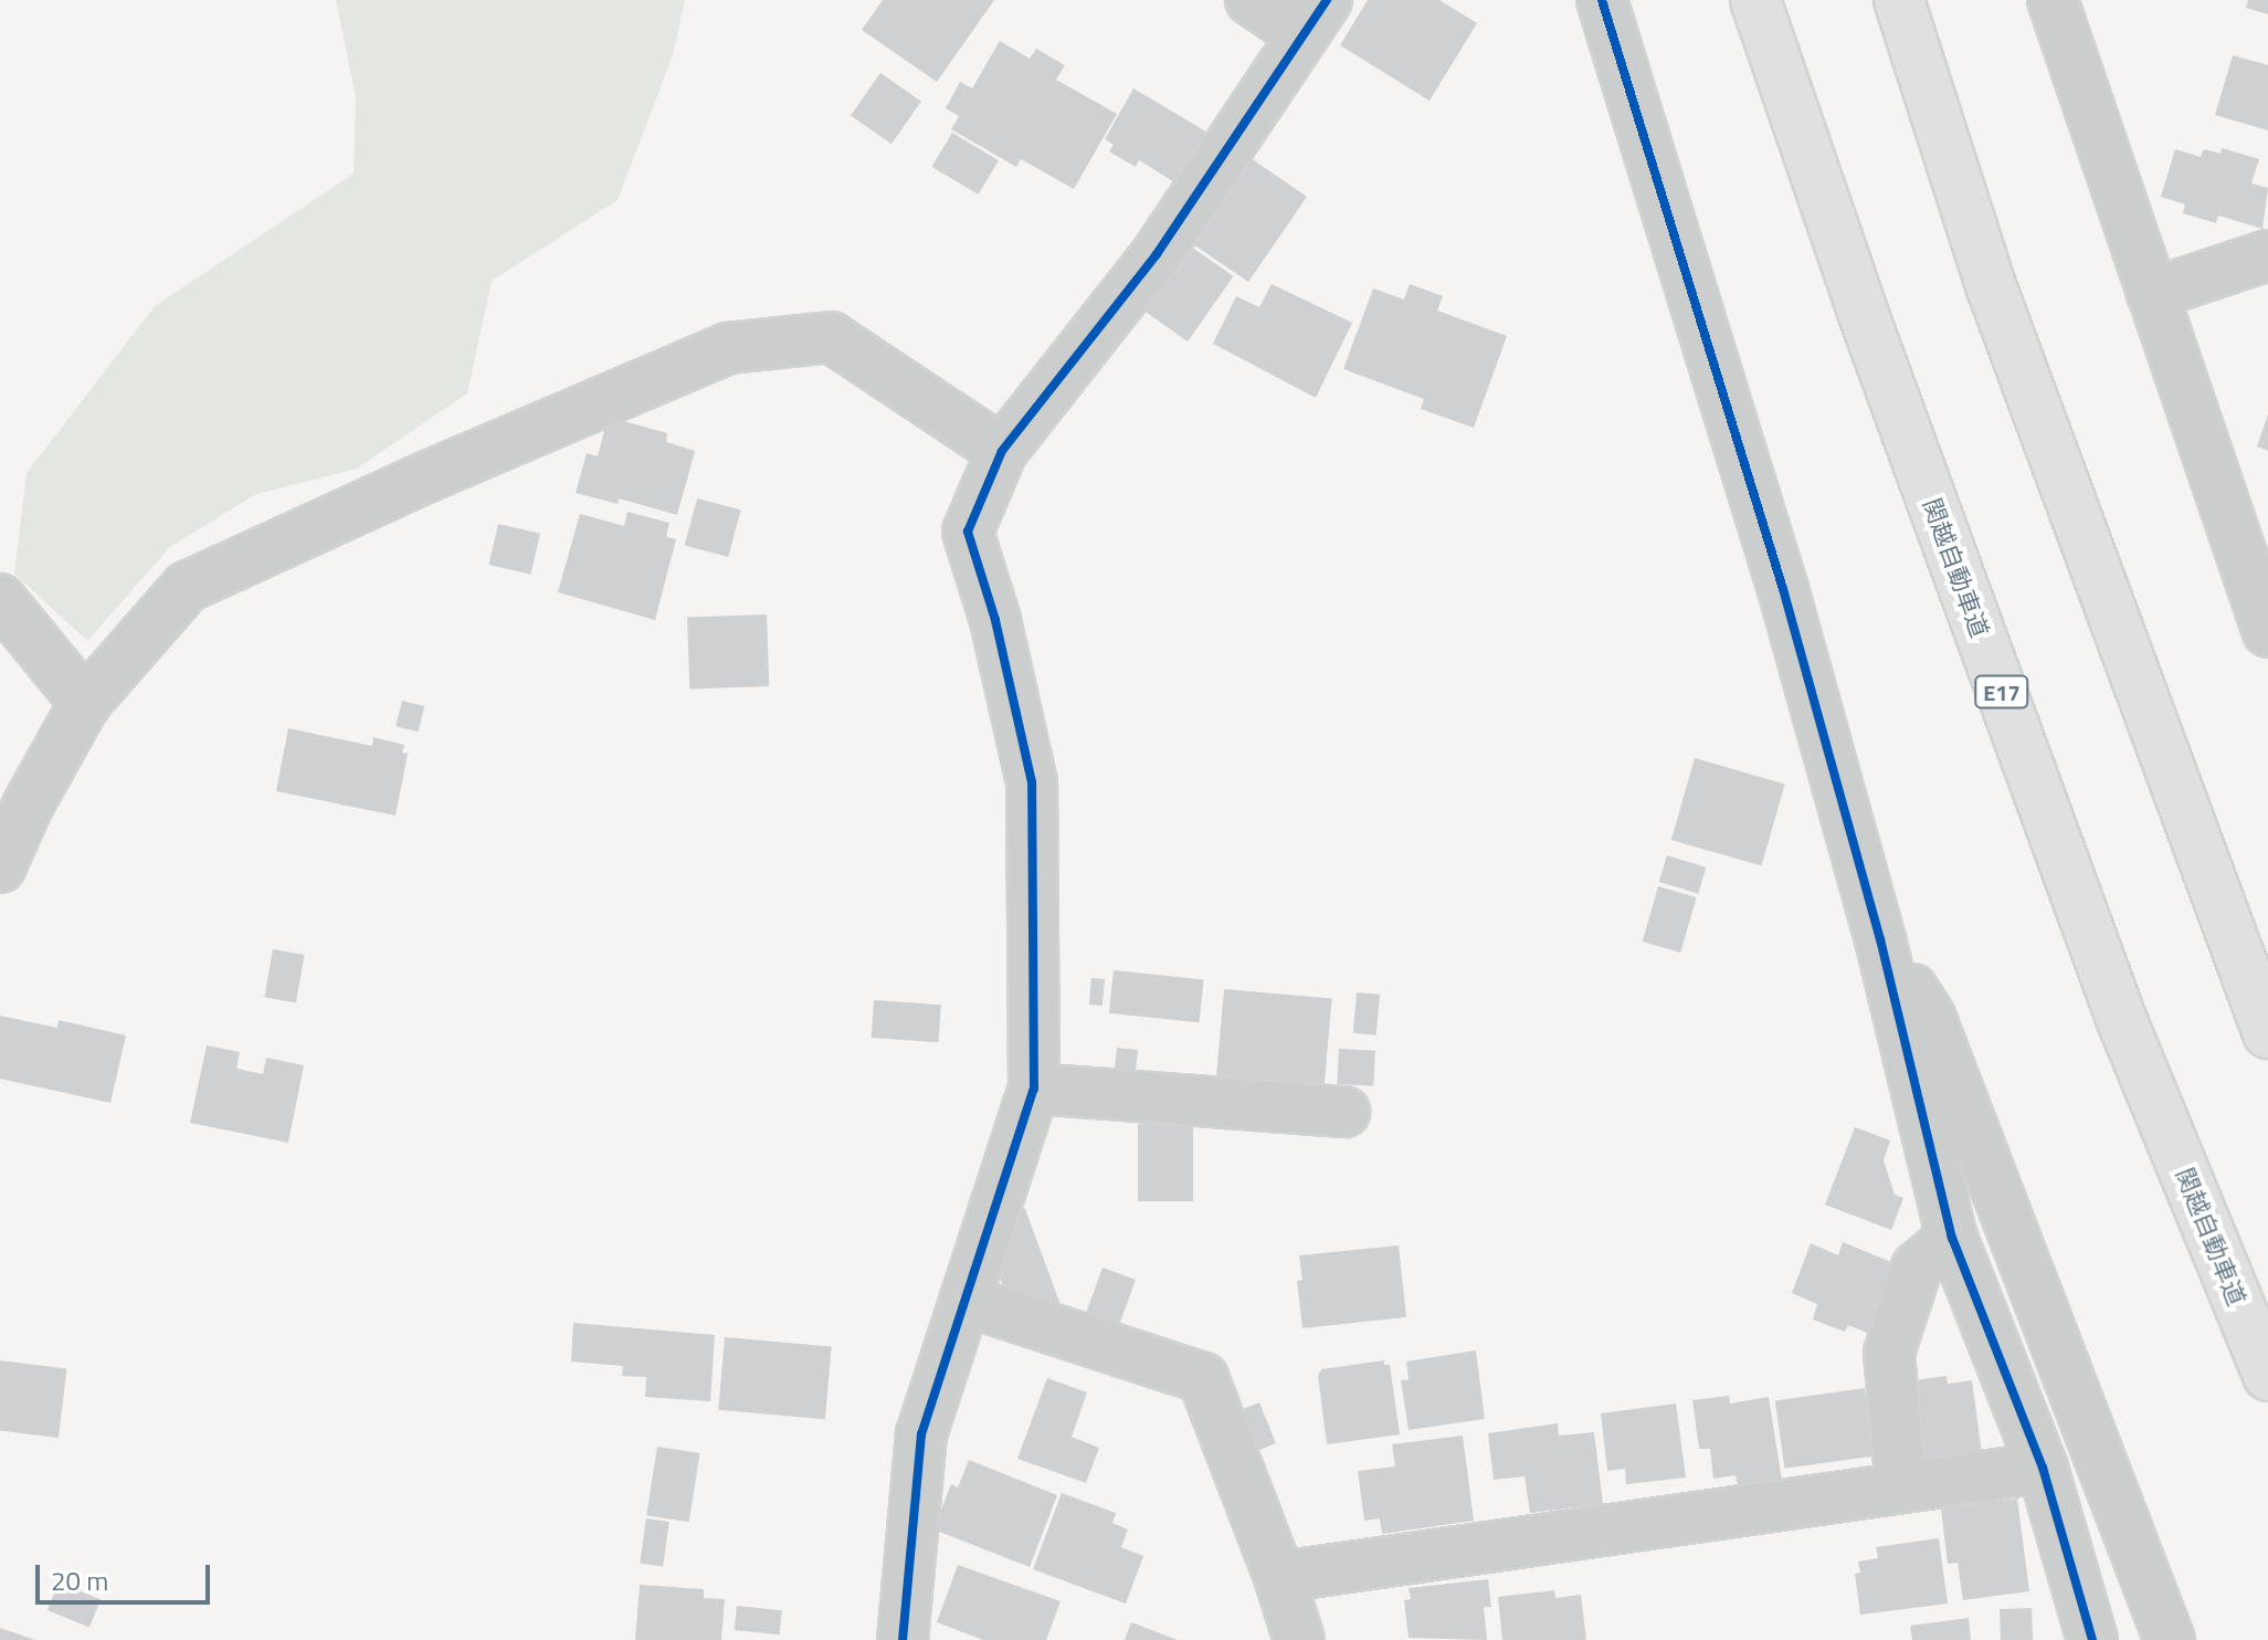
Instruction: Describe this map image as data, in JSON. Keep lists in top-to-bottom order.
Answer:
{
  "streets": {
    "highway": ["関越自動車道", "E17"]
  },
  "scale_bar": "20 m"
}
